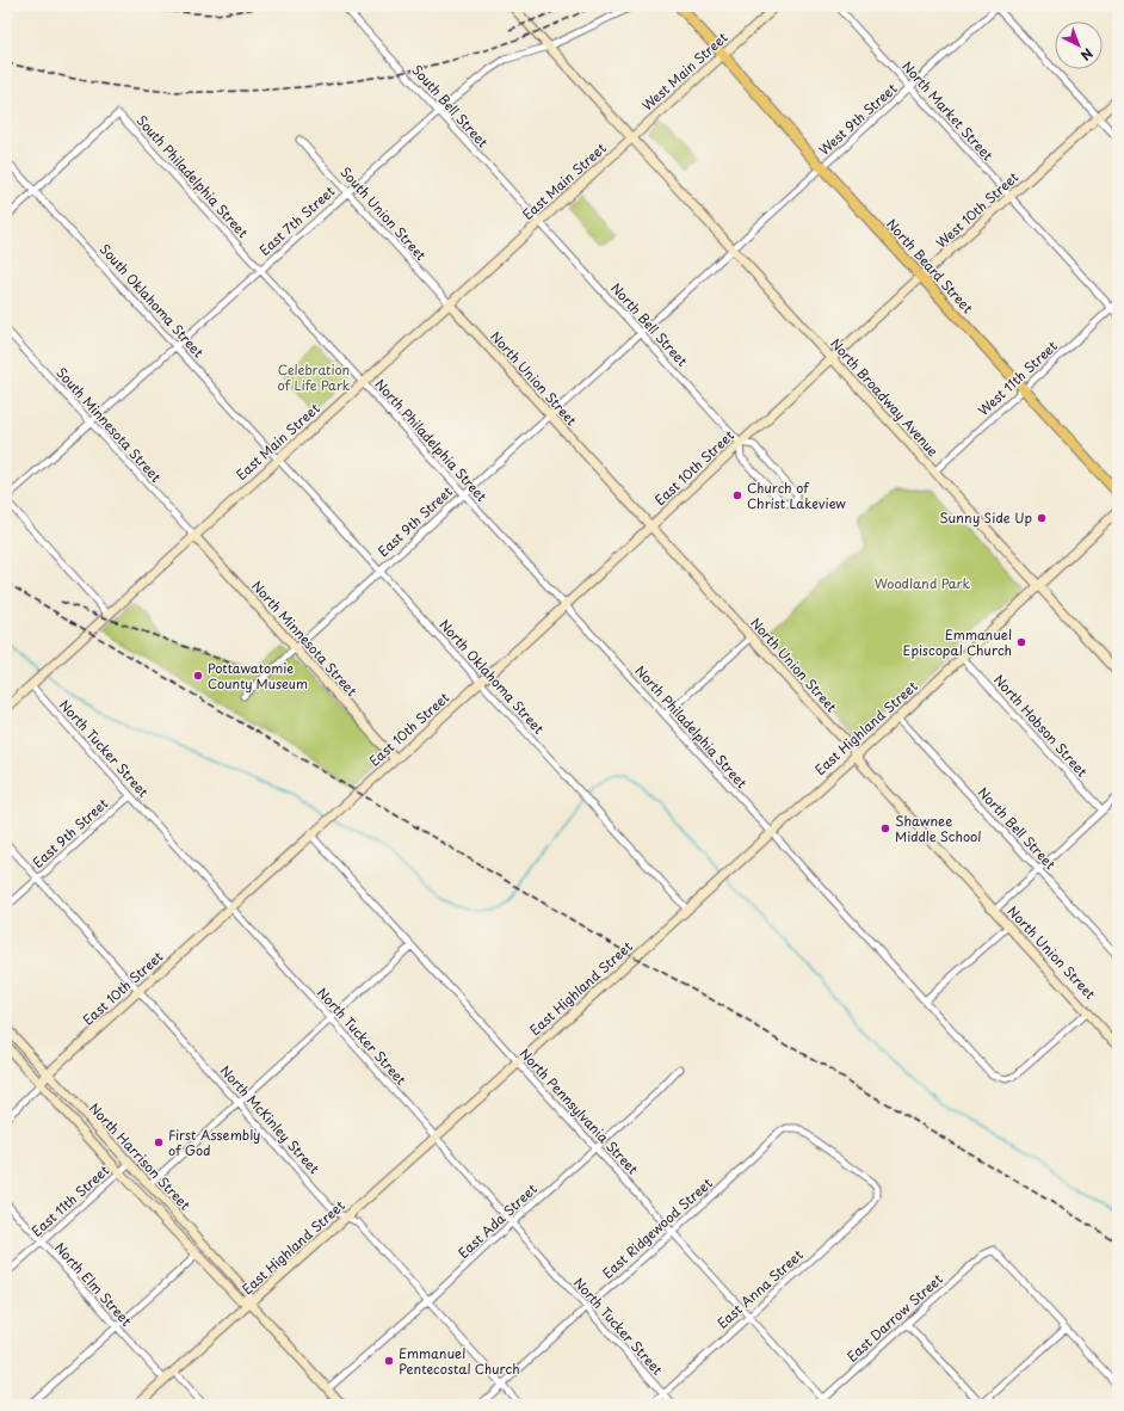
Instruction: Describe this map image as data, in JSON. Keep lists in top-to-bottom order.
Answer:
{
  "streets": {
    "main road": ["North Beard Street"],
    "street": [
      "West Main Street",
      "South Bell Street",
      "North Market Street",
      "West 9th Street",
      "South Philadelphia Street",
      "East Main Street",
      "West 10th Street",
      "South Union Street",
      "East 7th Street",
      "South Oklahoma Street",
      "North Bell Street",
      "North Union Street",
      "West 11th Street",
      "North Broadway Avenue",
      "South Minnesota Street",
      "North Philadelphia Street",
      "East 10th Street",
      "East 9th Street",
      "North Minnesota Street",
      "North Oklahoma Street",
      "North Hobson Street",
      "East Highland Street",
      "North Tucker Street",
      "North Pennsylvania Street",
      "North McKinley Street",
      "North Harrison Street",
      "East 11th Street",
      "East Ada Street",
      "East Ridgewood Street",
      "North Elm Street",
      "East Anna Street",
      "East Darrow Street"
    ]
  },
  "crossings": [
    ["West Main Street", "East Main Street"],
    ["West Main Street", "North Beard Street"],
    ["West Main Street", "North Broadway Avenue"],
    ["South Bell Street", "East Main Street"],
    ["South Bell Street", "East 7th Street"],
    ["South Bell Street", "North Bell Street"],
    ["North Market Street", "West 9th Street"],
    ["North Market Street", "West 10th Street"],
    ["North Market Street", "West 11th Street"],
    ["West 9th Street", "North Beard Street"],
    ["West 9th Street", "North Broadway Avenue"],
    ["West 9th Street", "East 9th Street"],
    ["South Philadelphia Street", "East Main Street"],
    ["South Philadelphia Street", "East 7th Street"],
    ["South Philadelphia Street", "South Oklahoma Street"],
    ["South Philadelphia Street", "North Philadelphia Street"],
    ["East Main Street", "South Union Street"],
    ["East Main Street", "South Oklahoma Street"],
    ["East Main Street", "North Bell Street"],
    ["East Main Street", "North Union Street"],
    ["East Main Street", "North Broadway Avenue"],
    ["East Main Street", "South Minnesota Street"],
    ["East Main Street", "North Philadelphia Street"],
    ["East Main Street", "North Minnesota Street"],
    ["East Main Street", "North Oklahoma Street"],
    ["East Main Street", "North Tucker Street"],
    ["West 10th Street", "North Beard Street"],
    ["West 10th Street", "North Broadway Avenue"],
    ["West 10th Street", "East 10th Street"],
    ["South Union Street", "East 7th Street"],
    ["South Union Street", "North Union Street"],
    ["East 7th Street", "South Oklahoma Street"],
    ["East 7th Street", "North Broadway Avenue"],
    ["East 7th Street", "South Minnesota Street"],
    ["North Beard Street", "West 11th Street"],
    ["South Oklahoma Street", "North Oklahoma Street"],
    ["North Bell Street", "East 10th Street"],
    ["North Bell Street", "East 9th Street"],
    ["North Bell Street", "East Highland Street"],
    ["North Union Street", "North Philadelphia Street"],
    ["North Union Street", "East 10th Street"],
    ["North Union Street", "East 9th Street"],
    ["North Union Street", "East Highland Street"],
    ["West 11th Street", "North Broadway Avenue"],
    ["North Broadway Avenue", "East 10th Street"],
    ["North Broadway Avenue", "East 9th Street"],
    ["North Broadway Avenue", "East Highland Street"],
    ["South Minnesota Street", "North Minnesota Street"],
    ["North Philadelphia Street", "East 10th Street"],
    ["North Philadelphia Street", "East 9th Street"],
    ["North Philadelphia Street", "East Highland Street"],
    ["East 10th Street", "North Minnesota Street"],
    ["East 10th Street", "North Oklahoma Street"],
    ["East 10th Street", "North Tucker Street"],
    ["East 10th Street", "North Pennsylvania Street"],
    ["East 10th Street", "North McKinley Street"],
    ["East 10th Street", "North Harrison Street"],
    ["East 9th Street", "North Minnesota Street"],
    ["East 9th Street", "North Oklahoma Street"],
    ["East 9th Street", "North Tucker Street"],
    ["East 9th Street", "North McKinley Street"],
    ["North Oklahoma Street", "East Highland Street"],
    ["North Hobson Street", "East Highland Street"],
    ["East Highland Street", "North Tucker Street"],
    ["East Highland Street", "North Pennsylvania Street"],
    ["East Highland Street", "North McKinley Street"],
    ["East Highland Street", "North Harrison Street"],
    ["East Highland Street", "North Elm Street"],
    ["North Tucker Street", "East Ada Street"],
    ["North Tucker Street", "East Ridgewood Street"],
    ["North Tucker Street", "East Anna Street"],
    ["North Pennsylvania Street", "East Ada Street"],
    ["North Pennsylvania Street", "East Ridgewood Street"],
    ["North Pennsylvania Street", "East Anna Street"],
    ["North Pennsylvania Street", "East Darrow Street"],
    ["North McKinley Street", "East Ada Street"],
    ["North McKinley Street", "East Ridgewood Street"],
    ["North Harrison Street", "East 11th Street"],
    ["North Harrison Street", "East Ada Street"],
    ["East 11th Street", "North Elm Street"],
    ["East Ridgewood Street", "East Anna Street"]
  ],
  "parks": ["Celebration of Life Park", "Woodland Park"],
  "places": [
    "Church of Christ Lakeview",
    "Sunny Side Up",
    "Emmanuel Episcopal Church",
    "Pottawatomie County Museum",
    "Shawnee Middle School",
    "First Assembly of God",
    "Emmanuel Pentecostal Church"
  ],
  "north": "bottom right"
}
